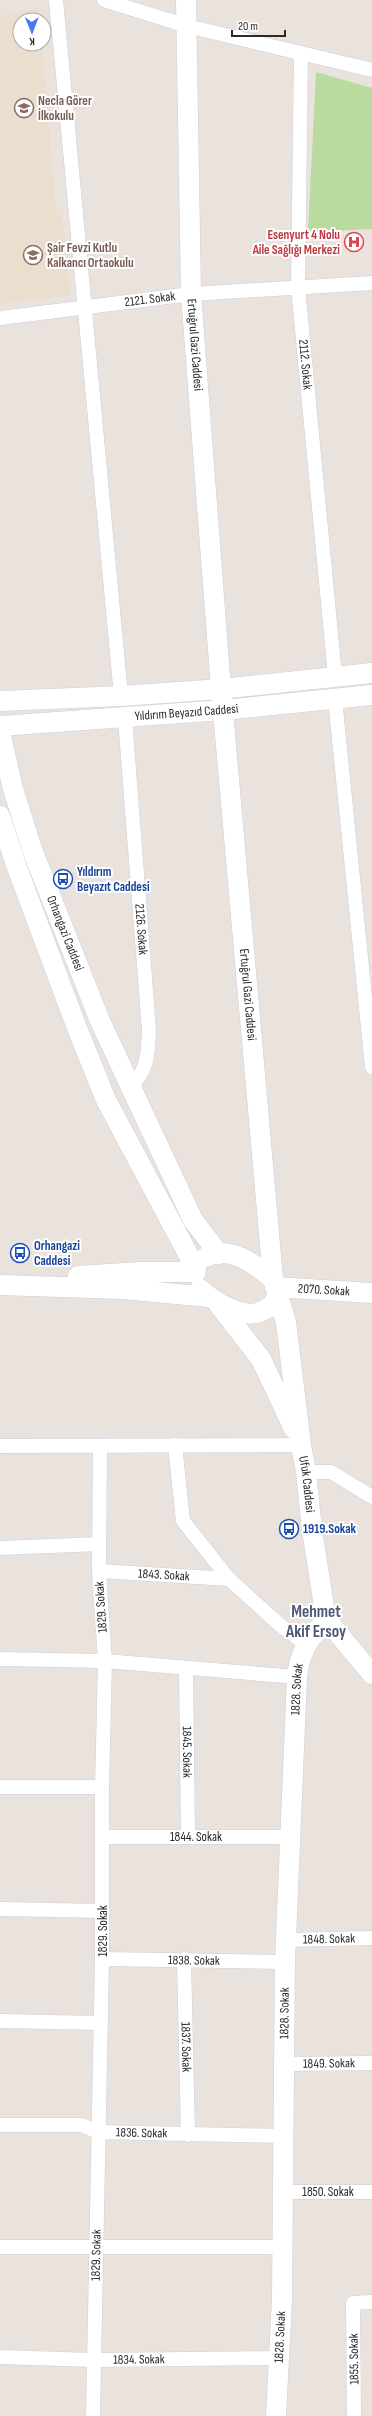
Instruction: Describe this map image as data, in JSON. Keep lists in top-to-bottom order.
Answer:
{
  "streets": {
    "main road": [
      "Ertuğrul Gazi Caddesi",
      "Yıldırım Beyazıd Caddesi",
      "Orhangazi Caddesi",
      "2070. Sokak",
      "Ufuk Caddesi",
      "1828. Sokak"
    ],
    "street": [
      "2121. Sokak",
      "2112. Sokak",
      "2126. Sokak",
      "1843. Sokak",
      "1829. Sokak",
      "1845. Sokak",
      "1844. Sokak",
      "1848. Sokak",
      "1838. Sokak",
      "1837. Sokak",
      "1849. Sokak",
      "1836. Sokak",
      "1850. Sokak",
      "1834. Sokak",
      "1855. Sokak"
    ]
  },
  "crossings": [
    ["2121. Sokak", "Ertuğrul Gazi Caddesi"],
    ["2121. Sokak", "2112. Sokak"],
    ["Ertuğrul Gazi Caddesi", "Yıldırım Beyazıd Caddesi"],
    ["Ertuğrul Gazi Caddesi", "Orhangazi Caddesi"],
    ["Ertuğrul Gazi Caddesi", "2070. Sokak"],
    ["Ertuğrul Gazi Caddesi", "Ufuk Caddesi"],
    ["2112. Sokak", "Yıldırım Beyazıd Caddesi"],
    ["Yıldırım Beyazıd Caddesi", "2126. Sokak"],
    ["2126. Sokak", "Orhangazi Caddesi"],
    ["Orhangazi Caddesi", "2070. Sokak"],
    ["Ufuk Caddesi", "1828. Sokak"],
    ["1843. Sokak", "1829. Sokak"],
    ["1829. Sokak", "1844. Sokak"],
    ["1829. Sokak", "1838. Sokak"],
    ["1829. Sokak", "1836. Sokak"],
    ["1829. Sokak", "1834. Sokak"],
    ["1828. Sokak", "1844. Sokak"],
    ["1828. Sokak", "1848. Sokak"],
    ["1828. Sokak", "1838. Sokak"],
    ["1828. Sokak", "1849. Sokak"],
    ["1828. Sokak", "1836. Sokak"],
    ["1828. Sokak", "1850. Sokak"],
    ["1828. Sokak", "1834. Sokak"],
    ["1845. Sokak", "1844. Sokak"],
    ["1838. Sokak", "1837. Sokak"],
    ["1837. Sokak", "1836. Sokak"]
  ],
  "districts": ["Mehmet Akif Ersoy"],
  "places": {
    "school or university": ["Necla Görer İlkokulu", "Şair Fevzi Kutlu Kalkancı Ortaokulu"],
    "hospital": ["Esenyurt 4 Nolu Aile Sağlığı Merkezi"],
    "bus stop": ["Yıldırım Beyazıt Caddesi", "Orhangazi Caddesi", "1919.Sokak"]
  },
  "scale_bar": "20 m",
  "north": "bottom"
}
